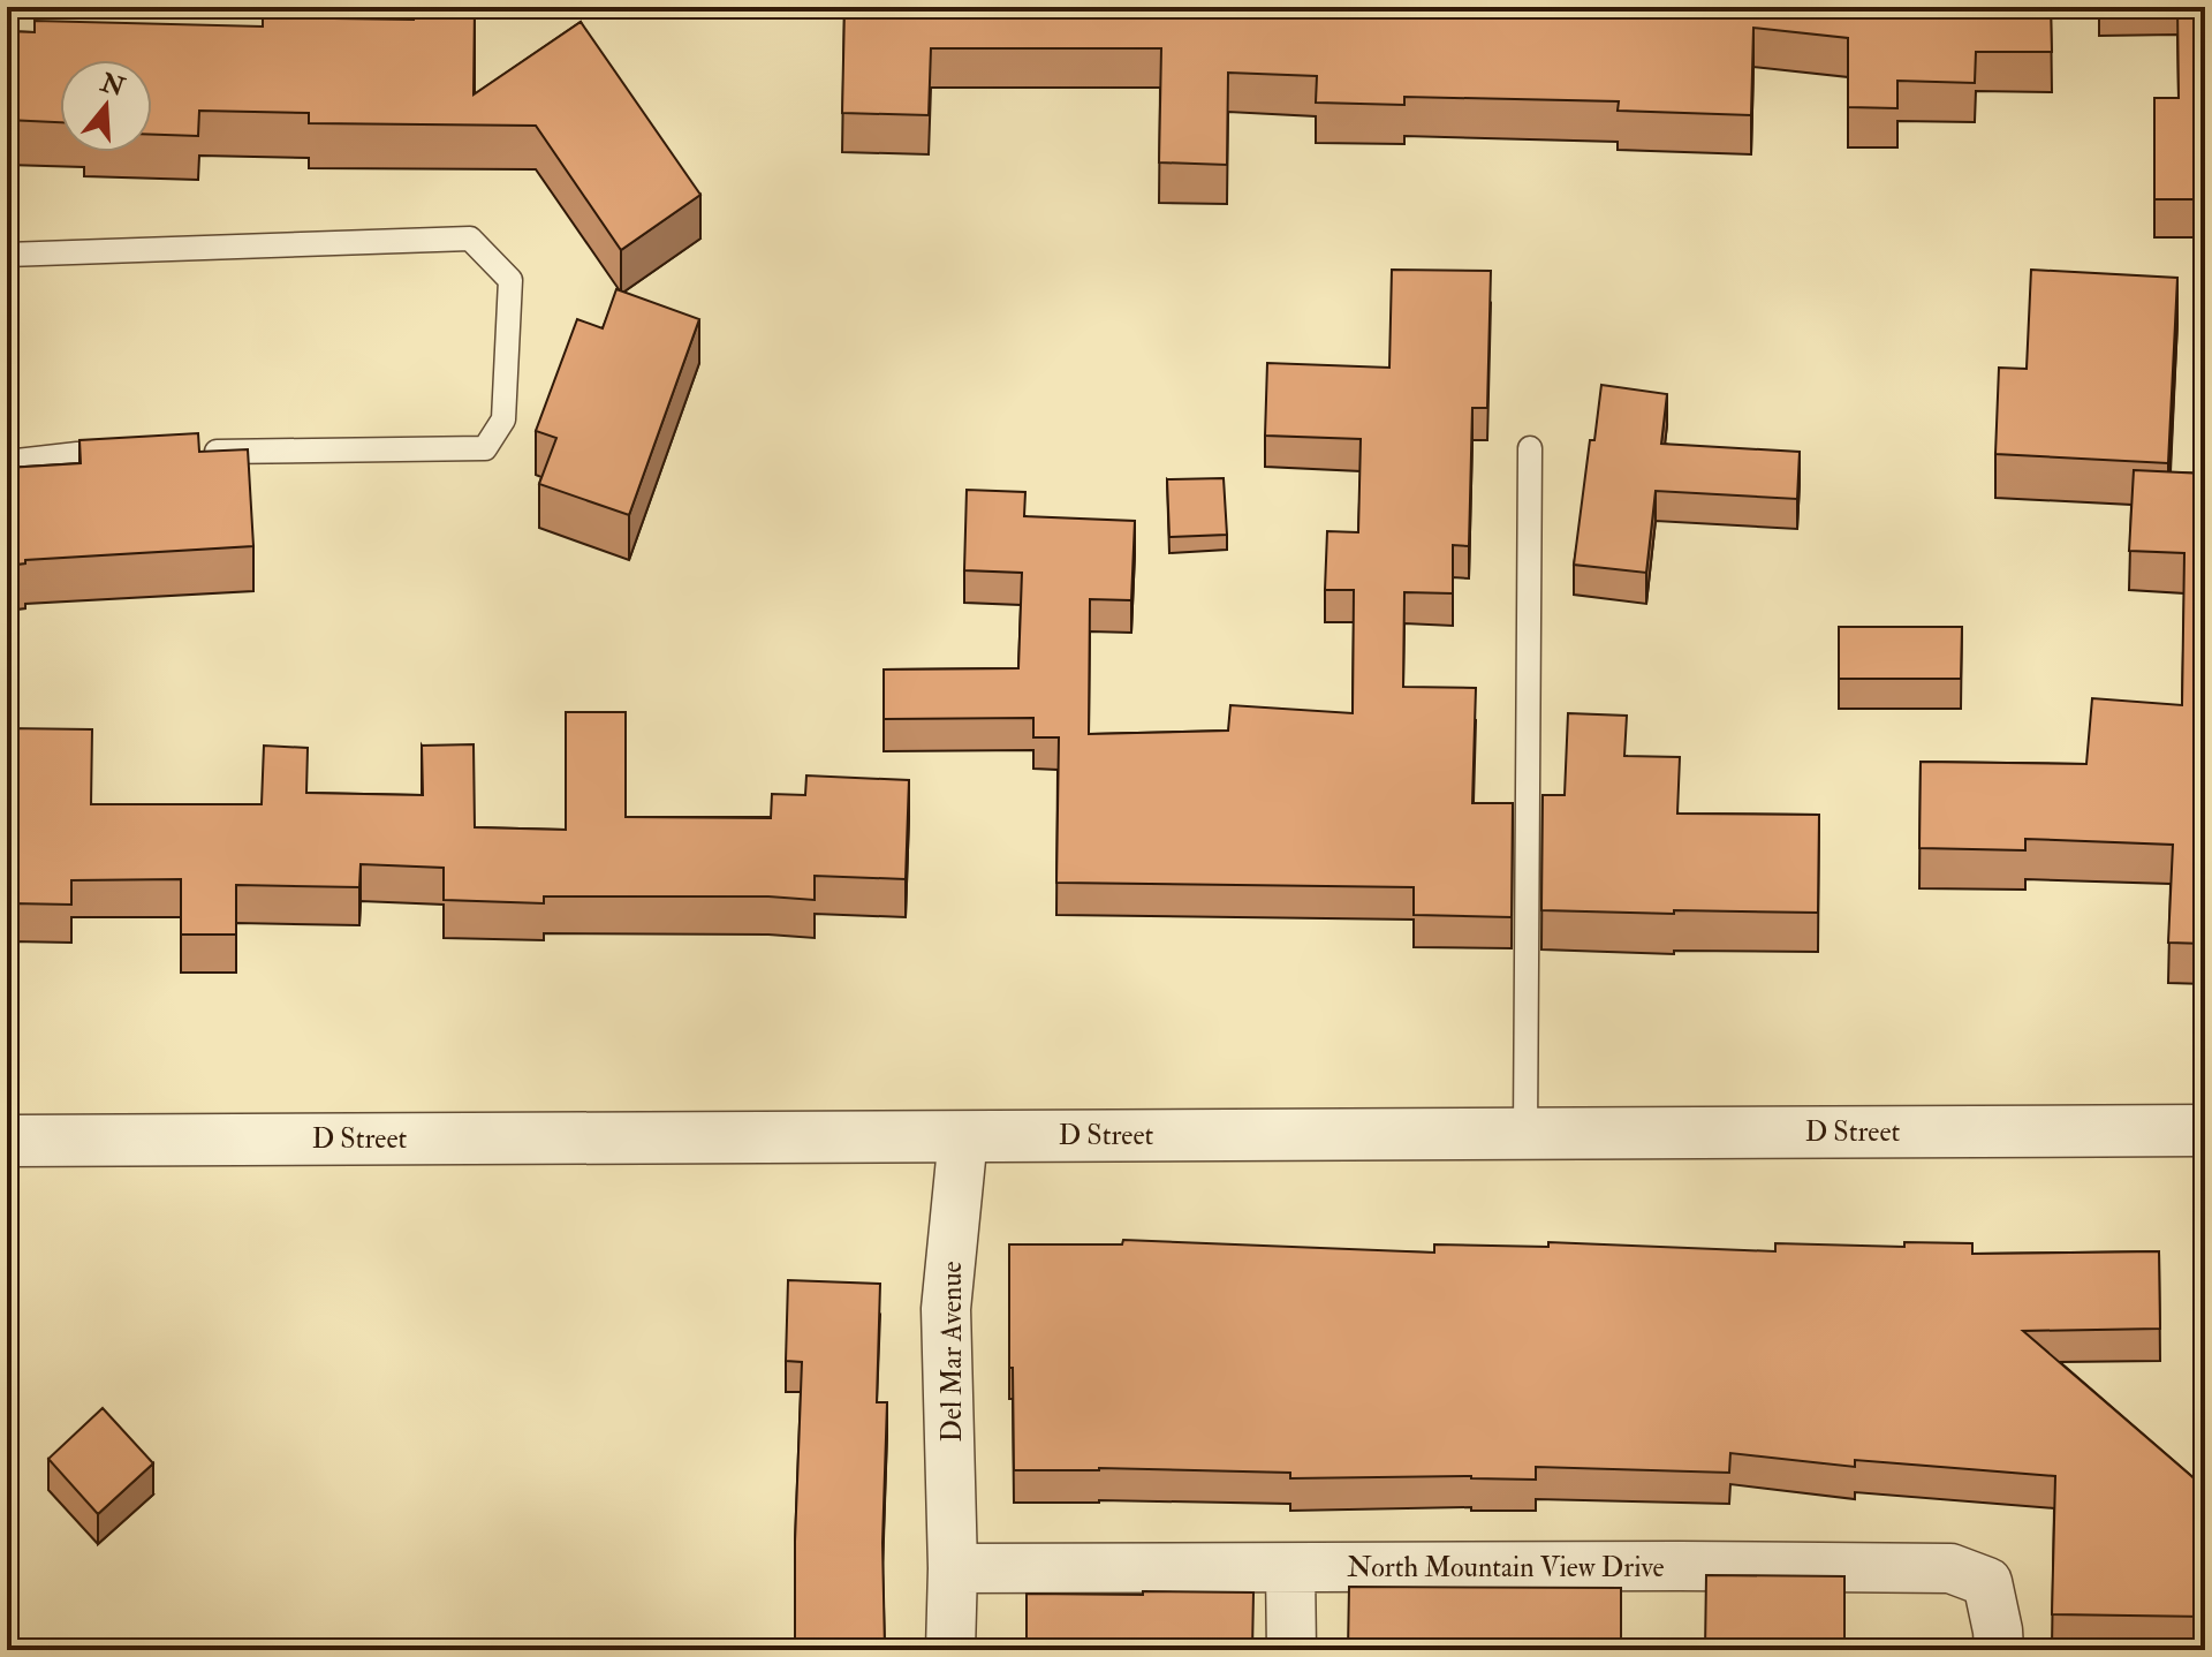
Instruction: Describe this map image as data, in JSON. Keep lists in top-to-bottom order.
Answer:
{
  "streets": {
    "street": ["D Street", "Del Mar Avenue", "North Mountain View Drive"]
  },
  "crossings": [
    ["D Street", "Del Mar Avenue"],
    ["Del Mar Avenue", "North Mountain View Drive"]
  ],
  "north": "top"
}
